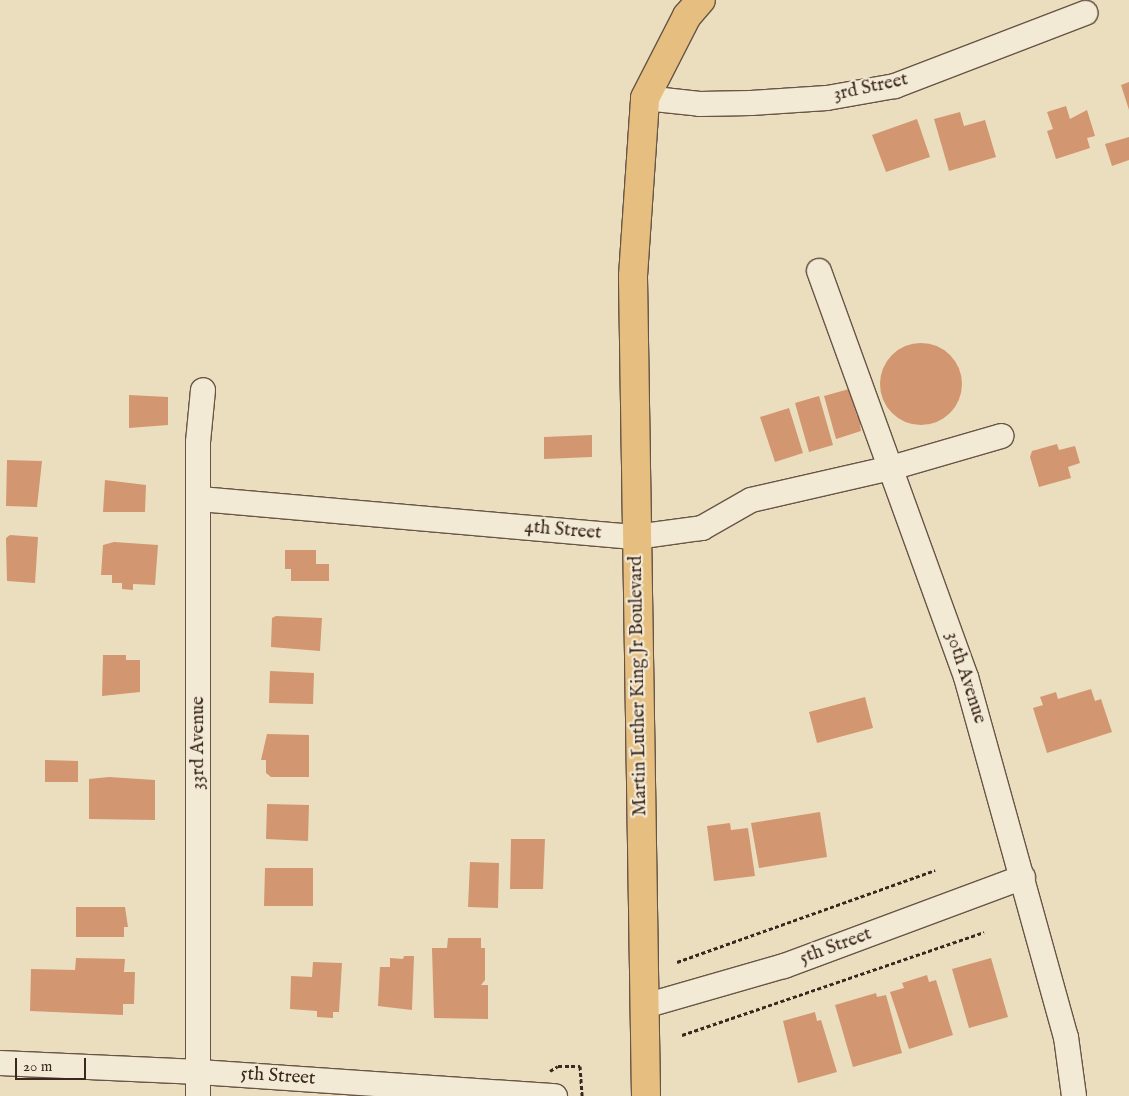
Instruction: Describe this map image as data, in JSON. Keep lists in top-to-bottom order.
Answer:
{
  "streets": {
    "main road": ["Martin Luther King Jr Boulevard"],
    "street": [
      "3rd Street",
      "4th Street",
      "30th Avenue",
      "33rd Avenue",
      "5th Street"
    ]
  },
  "crossings": [
    ["3rd Street", "Martin Luther King Jr Boulevard"],
    ["4th Street", "30th Avenue"],
    ["4th Street", "Martin Luther King Jr Boulevard"],
    ["4th Street", "33rd Avenue"],
    ["30th Avenue", "5th Street"],
    ["Martin Luther King Jr Boulevard", "5th Street"],
    ["33rd Avenue", "5th Street"]
  ],
  "scale_bar": "20 m"
}
